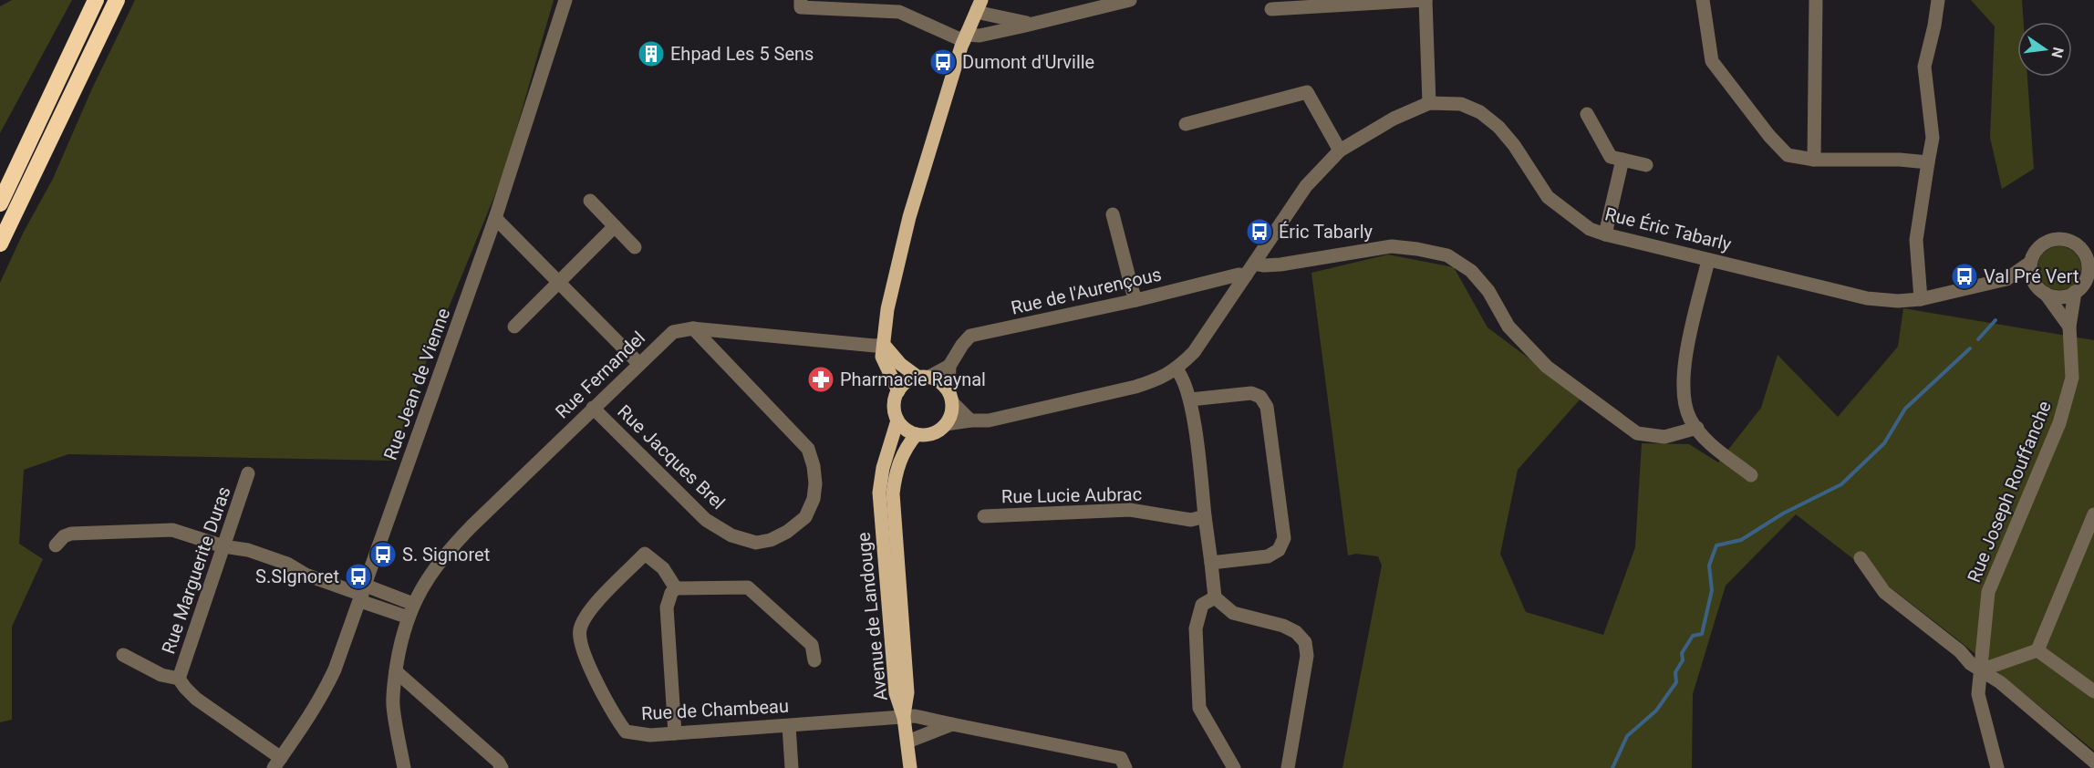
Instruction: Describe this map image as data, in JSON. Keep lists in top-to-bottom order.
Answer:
{
  "streets": {
    "main road": ["Avenue de Landouge"],
    "street": [
      "Rue Éric Tabarly",
      "Rue de l'Aurençous",
      "Rue Fernandel",
      "Rue Jean de Vienne",
      "Rue Jacques Brel",
      "Rue Joseph Rouffanche",
      "Rue Lucie Aubrac",
      "Rue Marguerite Duras",
      "Rue de Chambeau"
    ]
  },
  "crossings": [
    ["Rue Éric Tabarly", "Rue de l'Aurençous"],
    ["Rue Éric Tabarly", "Rue Joseph Rouffanche"],
    ["Rue Éric Tabarly", "Avenue de Landouge"],
    ["Rue de l'Aurençous", "Avenue de Landouge"],
    ["Rue Fernandel", "Rue Jacques Brel"],
    ["Avenue de Landouge", "Rue de Chambeau"]
  ],
  "places": {
    "building": ["Ehpad Les 5 Sens"],
    "bus stop": [
      "Dumont d'Urville",
      "Éric Tabarly",
      "Val Pré Vert",
      "S. Signoret",
      "S.SIgnoret"
    ],
    "pharmacy": ["Pharmacie Raynal"]
  },
  "north": "right"
}
